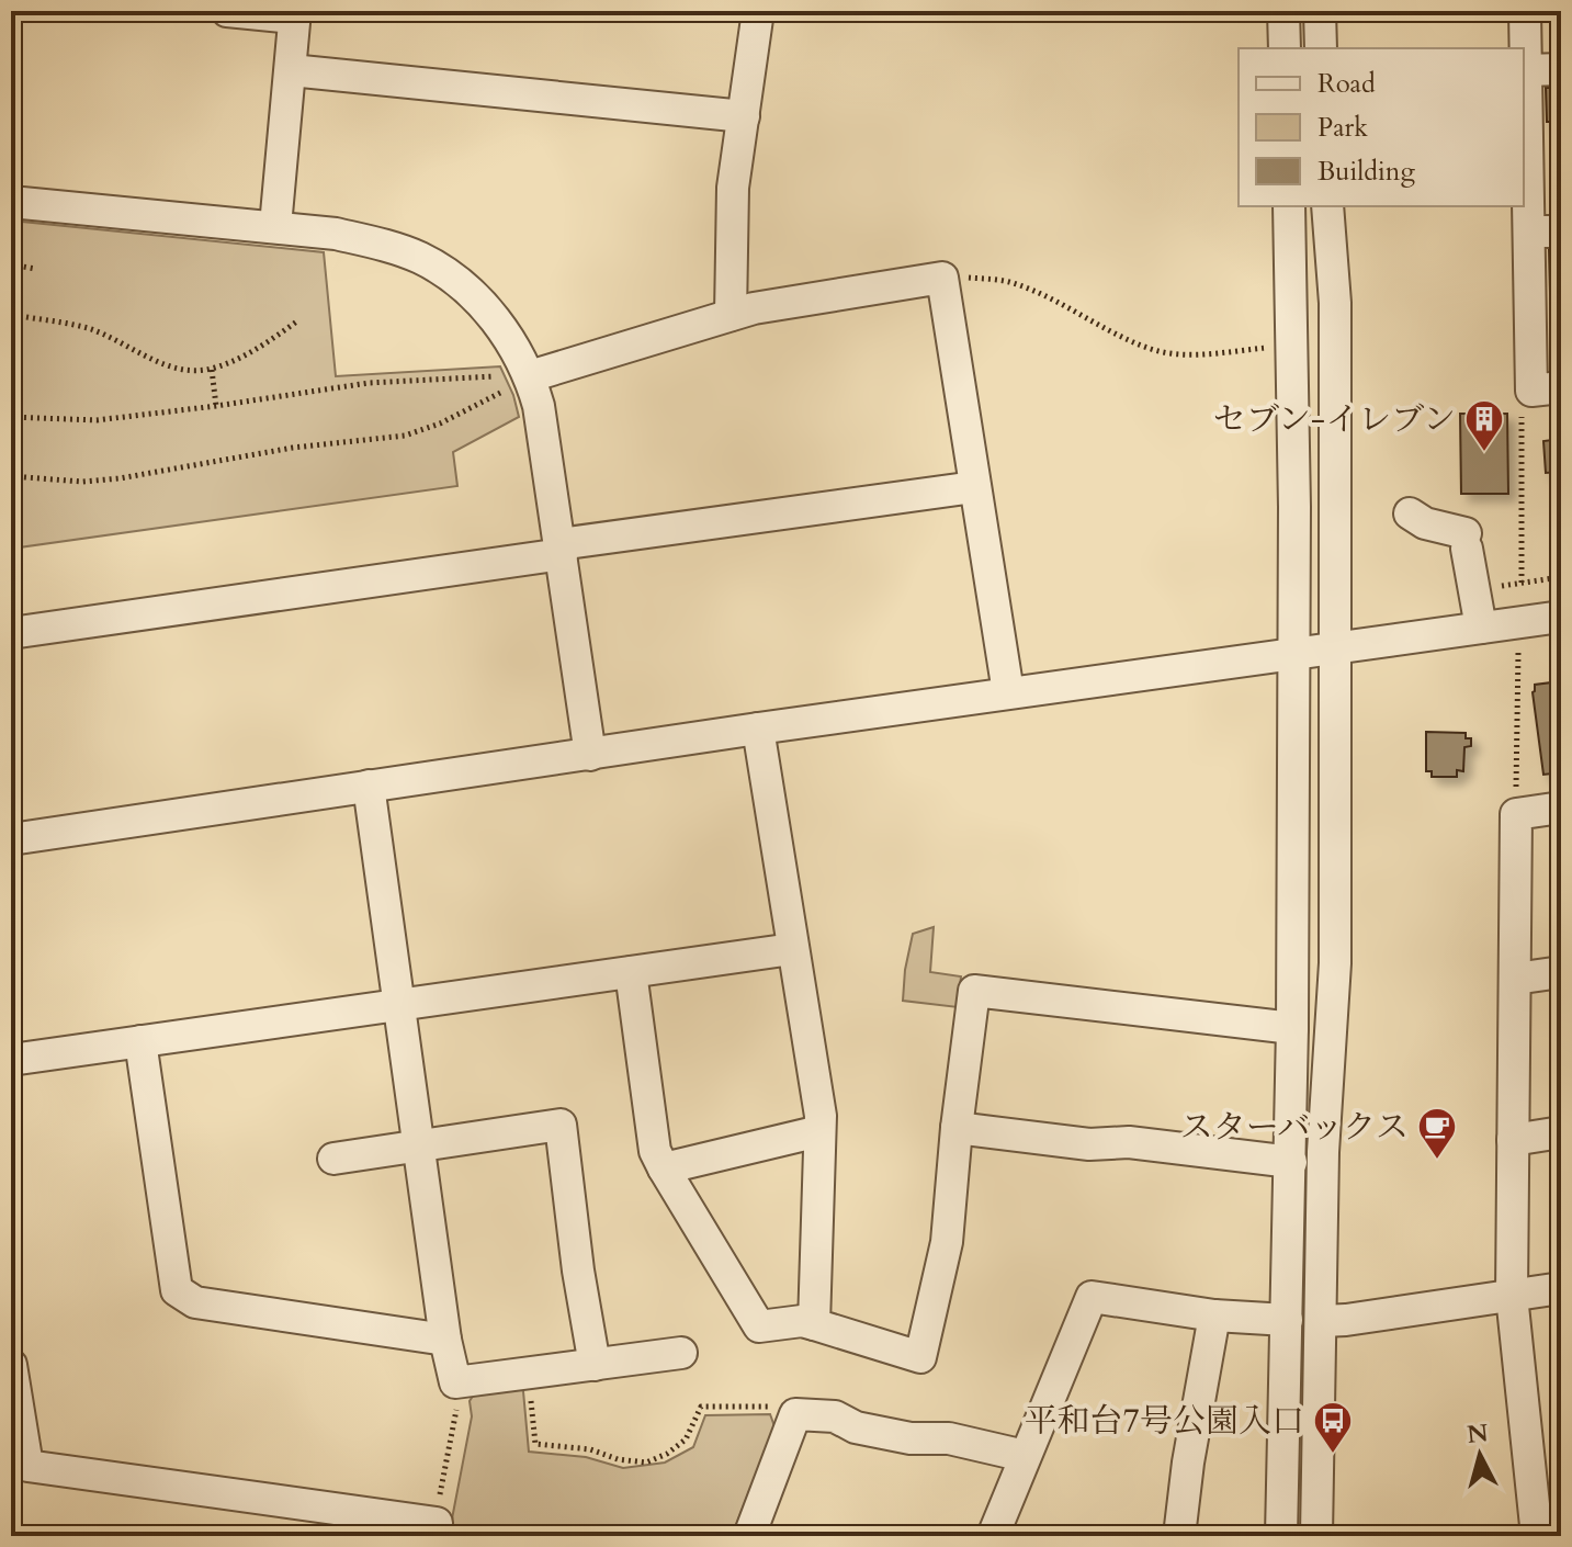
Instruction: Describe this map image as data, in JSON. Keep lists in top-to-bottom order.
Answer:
{
  "places": {
    "building": ["セブン-イレブン"],
    "cafe": ["スターバックス"],
    "bus stop": ["平和台7号公園入口"]
  },
  "legend": ["Road", "Park", "Building"],
  "north": "top"
}
